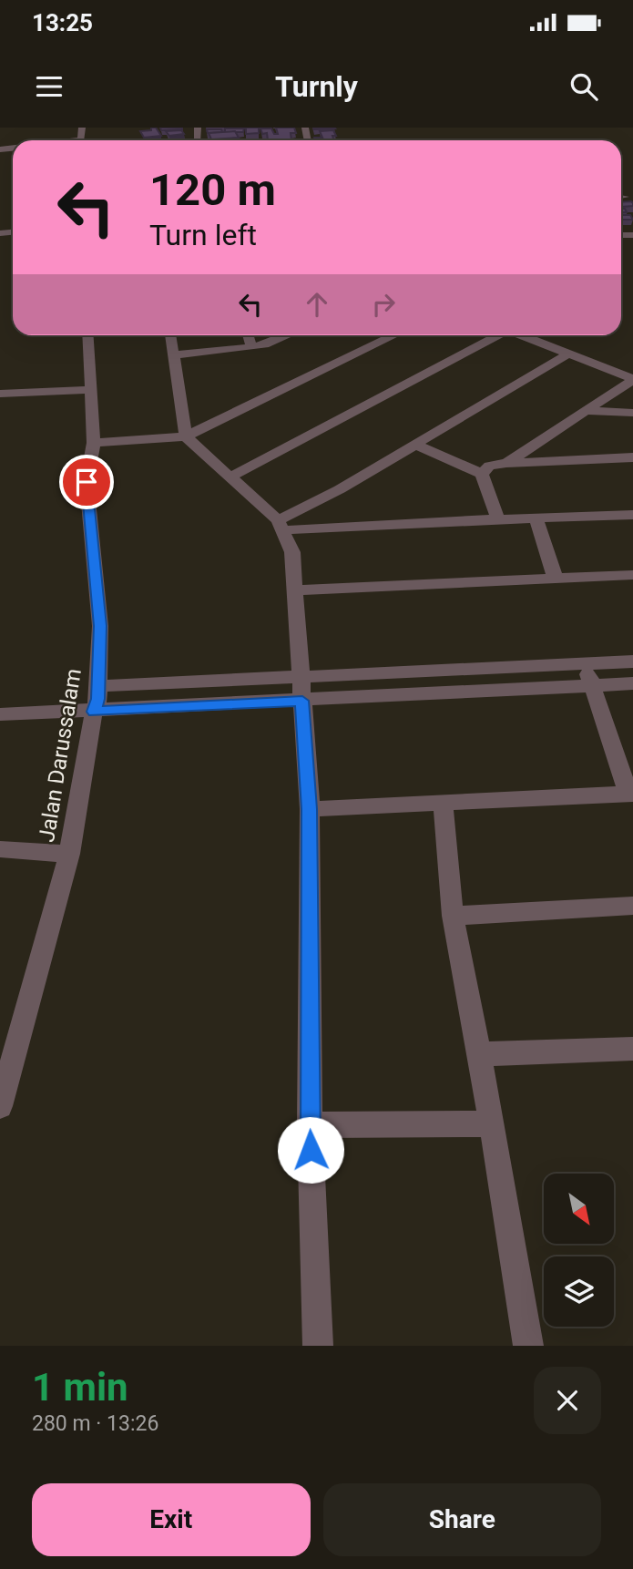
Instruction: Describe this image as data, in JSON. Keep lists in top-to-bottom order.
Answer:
{
  "streets": {
    "street": ["Jalan Darussalam"]
  },
  "north": "bottom right",
  "page": {
    "status": "13:25",
    "header": "Turnly",
    "turn": ["120 m", "Turn left"],
    "heading": ["1 min", "280 m · 13:26"],
    "buttons": ["Exit", "Share"]
  }
}
